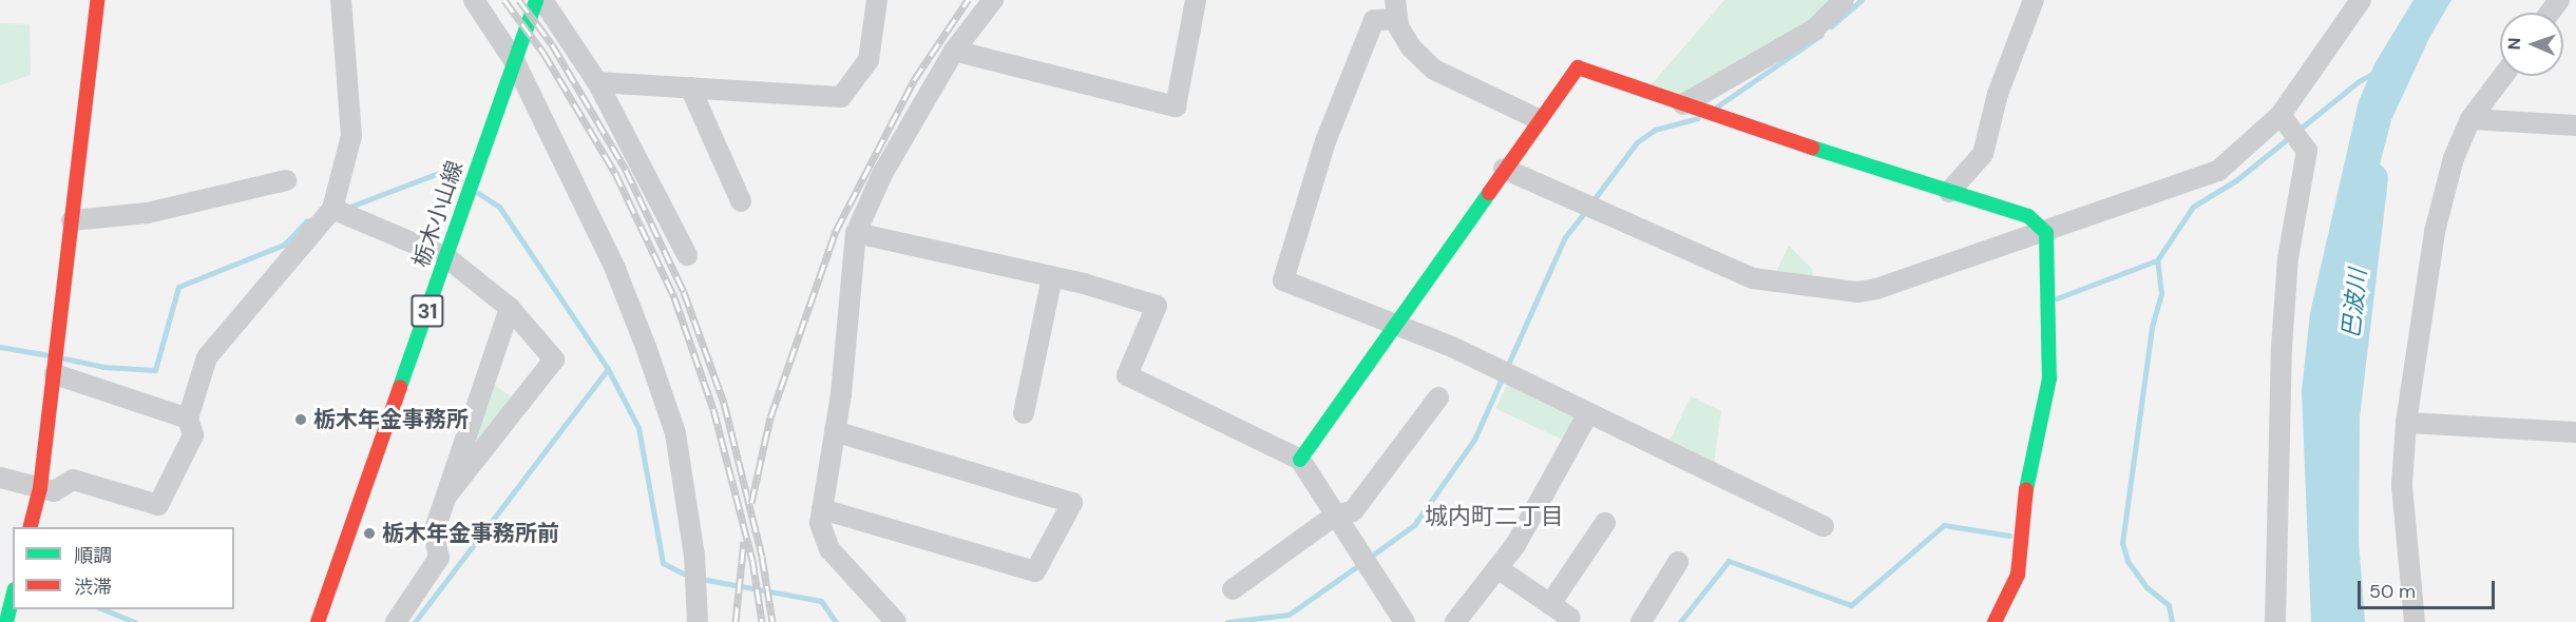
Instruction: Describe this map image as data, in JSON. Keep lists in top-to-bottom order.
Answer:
{
  "streets": {
    "street": ["栃木小山線", "31"]
  },
  "districts": ["城内町二丁目"],
  "water": ["巴波川"],
  "places": ["栃木年金事務所", "栃木年金事務所前"],
  "legend": ["順調", "渋滞"],
  "scale_bar": "50 m",
  "north": "left"
}
